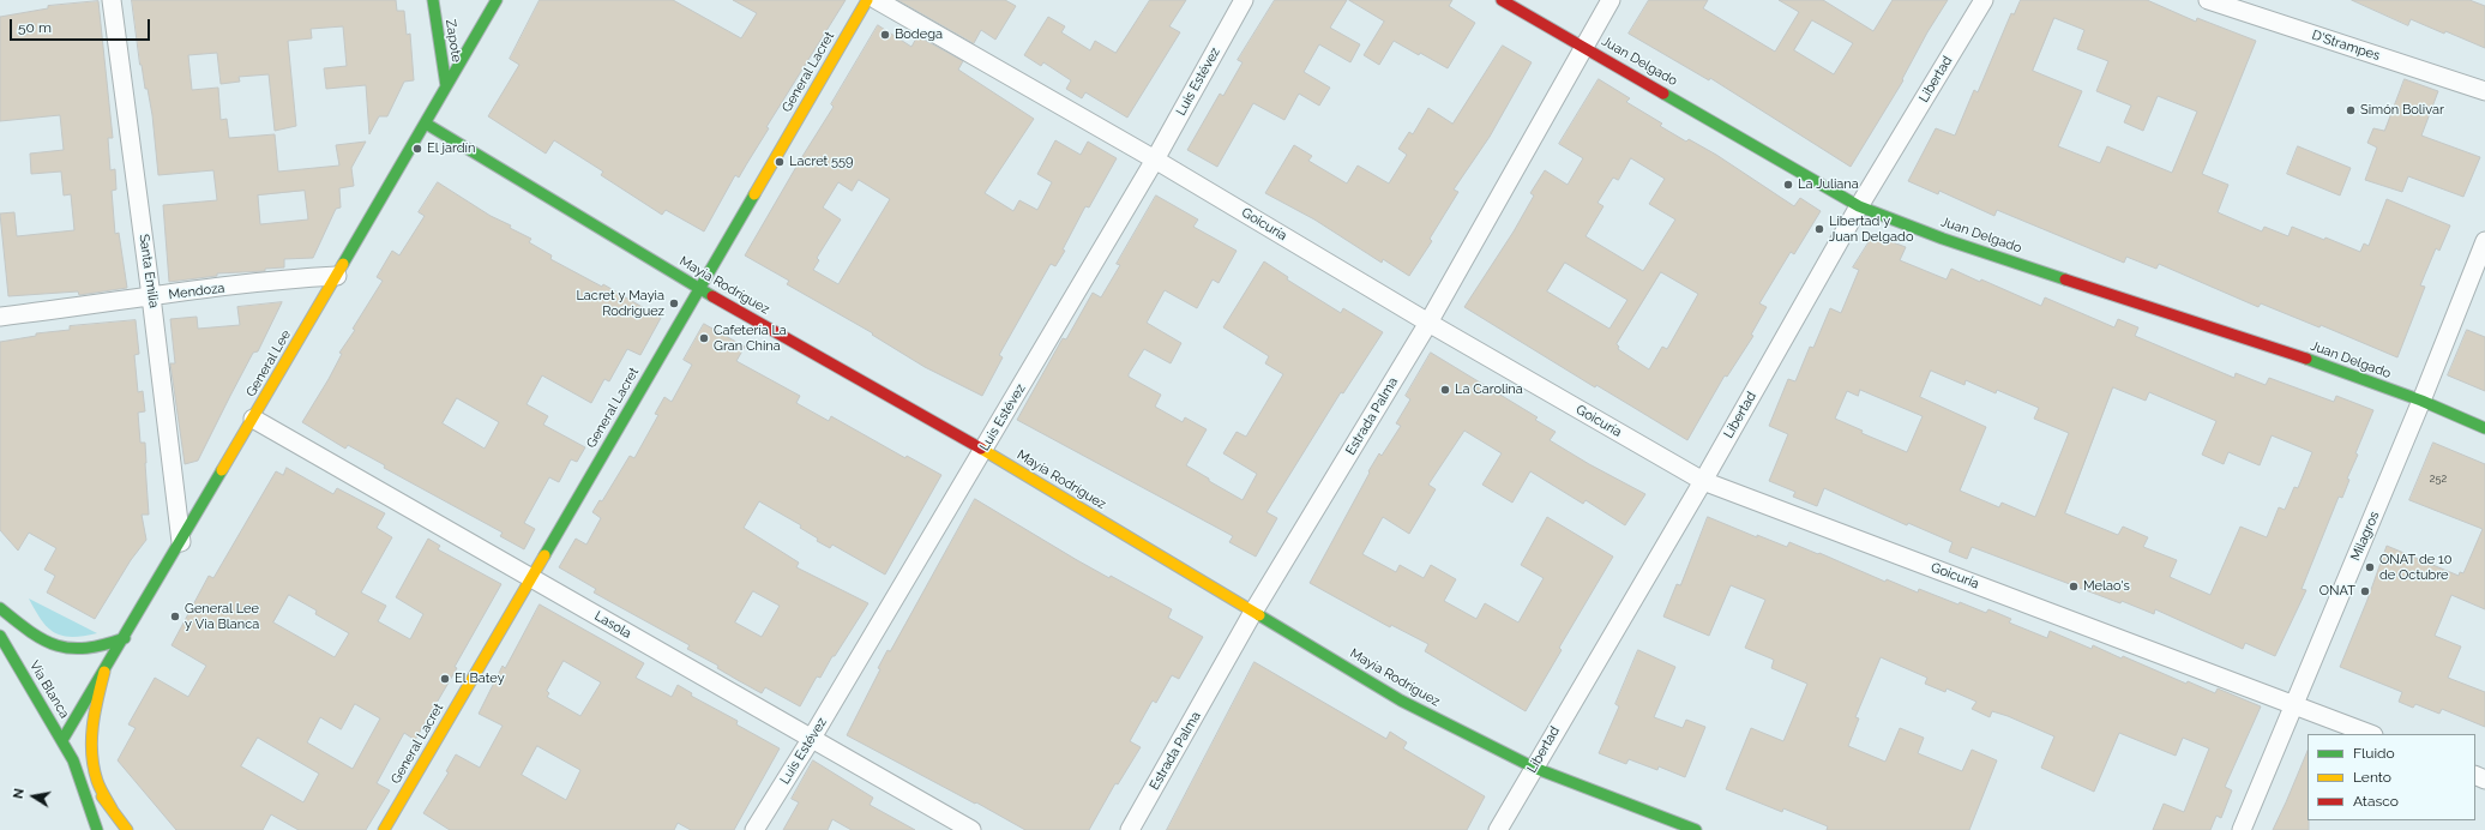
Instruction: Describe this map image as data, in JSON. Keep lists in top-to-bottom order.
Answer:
{
  "streets": {
    "main road": [
      "Zapote",
      "Juan Delgado",
      "General Lacret",
      "Mayía Rodríguez",
      "General Lee",
      "Vía Blanca"
    ],
    "street": [
      "D'Strampes",
      "Libertad",
      "Luis Estévez",
      "Goicuría",
      "Santa Emilia",
      "Mendoza",
      "Estrada Palma",
      "Milagros",
      "Lasola"
    ]
  },
  "crossings": [
    ["Zapote", "General Lee"],
    ["Juan Delgado", "Libertad"],
    ["Juan Delgado", "Estrada Palma"],
    ["Juan Delgado", "Milagros"],
    ["General Lacret", "Mayía Rodríguez"],
    ["General Lacret", "Lasola"],
    ["Libertad", "Goicuría"],
    ["Libertad", "Mayía Rodríguez"],
    ["Luis Estévez", "Goicuría"],
    ["Luis Estévez", "Mayía Rodríguez"],
    ["Luis Estévez", "Lasola"],
    ["Goicuría", "Estrada Palma"],
    ["Goicuría", "Milagros"],
    ["Santa Emilia", "Mendoza"],
    ["Santa Emilia", "General Lee"],
    ["Mayía Rodríguez", "General Lee"],
    ["Mayía Rodríguez", "Estrada Palma"],
    ["Mendoza", "General Lee"],
    ["General Lee", "Lasola"],
    ["General Lee", "Vía Blanca"]
  ],
  "places": [
    "Bodega",
    "Simón Bolivar",
    "El jardín",
    "Lacret 559",
    "La Juliana",
    "Libertad y Juan Delgado",
    "Lacret y Mayia Rodriguez",
    "Cafetería La Gran China",
    "La Carolina",
    "ONAT de 10 de Octubre",
    "Melao's",
    "ONAT",
    "General Lee y Via Blanca",
    "El Batey"
  ],
  "house_numbers": ["252"],
  "legend": ["Fluido", "Lento", "Atasco"],
  "scale_bar": "50 m",
  "north": "left"
}
